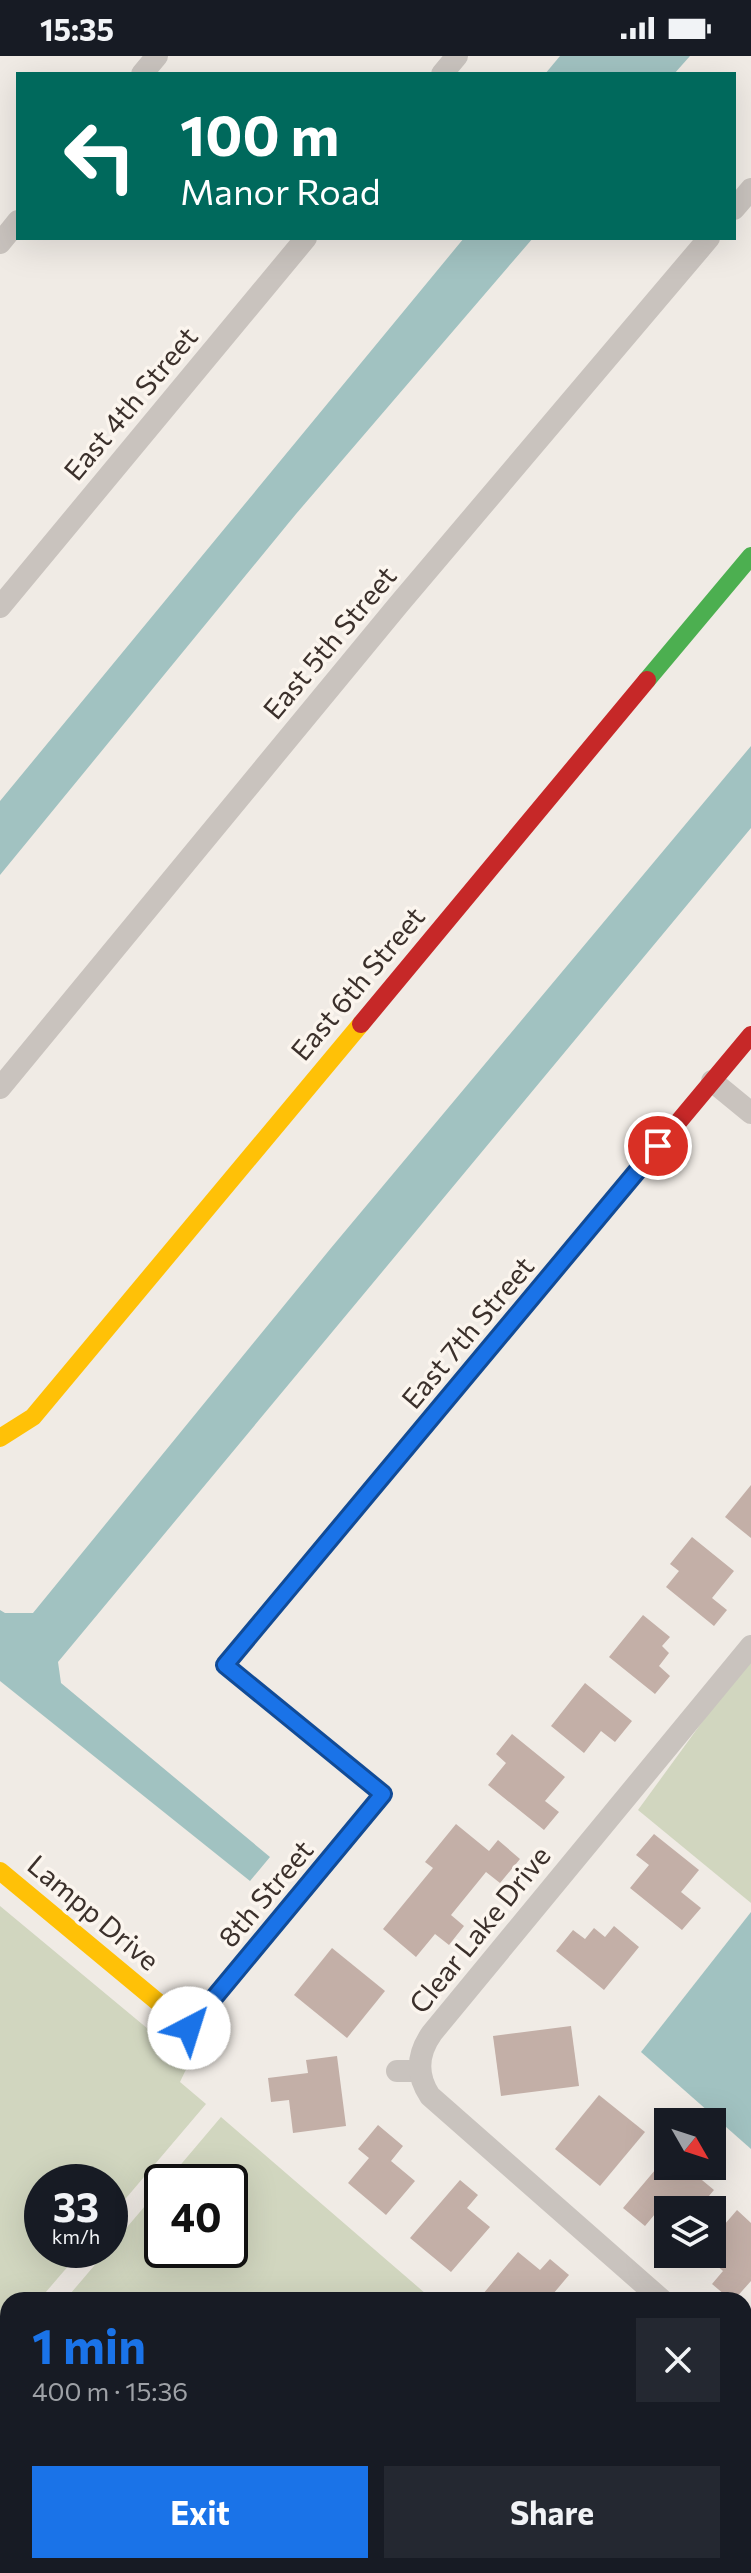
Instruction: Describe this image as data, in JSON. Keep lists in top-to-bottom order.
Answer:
{
  "streets": {
    "street": [
      "East 4th Street",
      "East 5th Street",
      "East 6th Street",
      "East 7th Street",
      "8th Street",
      "Lampp Drive",
      "Clear Lake Drive"
    ]
  },
  "crossings": [
    ["East 7th Street", "8th Street"],
    ["8th Street", "Lampp Drive"]
  ],
  "north": "bottom right",
  "page": {
    "status": "15:35",
    "turn": ["100 m", "Manor Road"],
    "speed": "33 km/h",
    "limit": "40",
    "heading": ["1 min", "400 m · 15:36"],
    "buttons": ["Exit", "Share"]
  }
}
